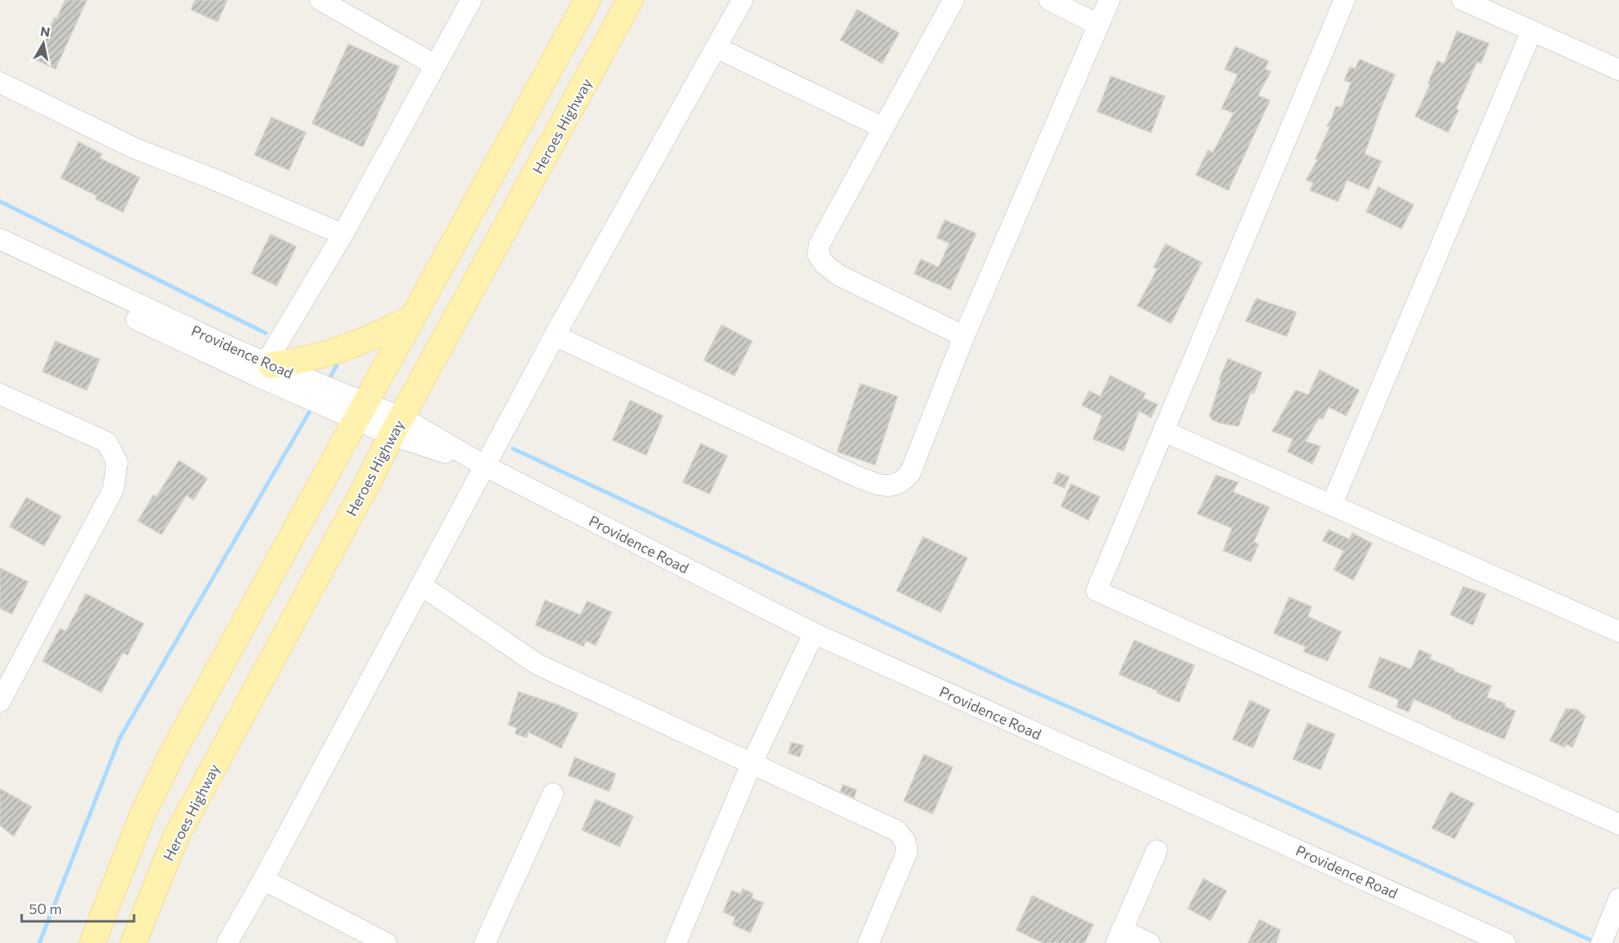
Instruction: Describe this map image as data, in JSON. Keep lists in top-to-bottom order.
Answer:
{
  "streets": {
    "main road": ["Heroes Highway"],
    "street": ["Providence Road"]
  },
  "crossings": [
    ["Heroes Highway", "Providence Road"]
  ],
  "scale_bar": "50 m",
  "north": "top"
}
